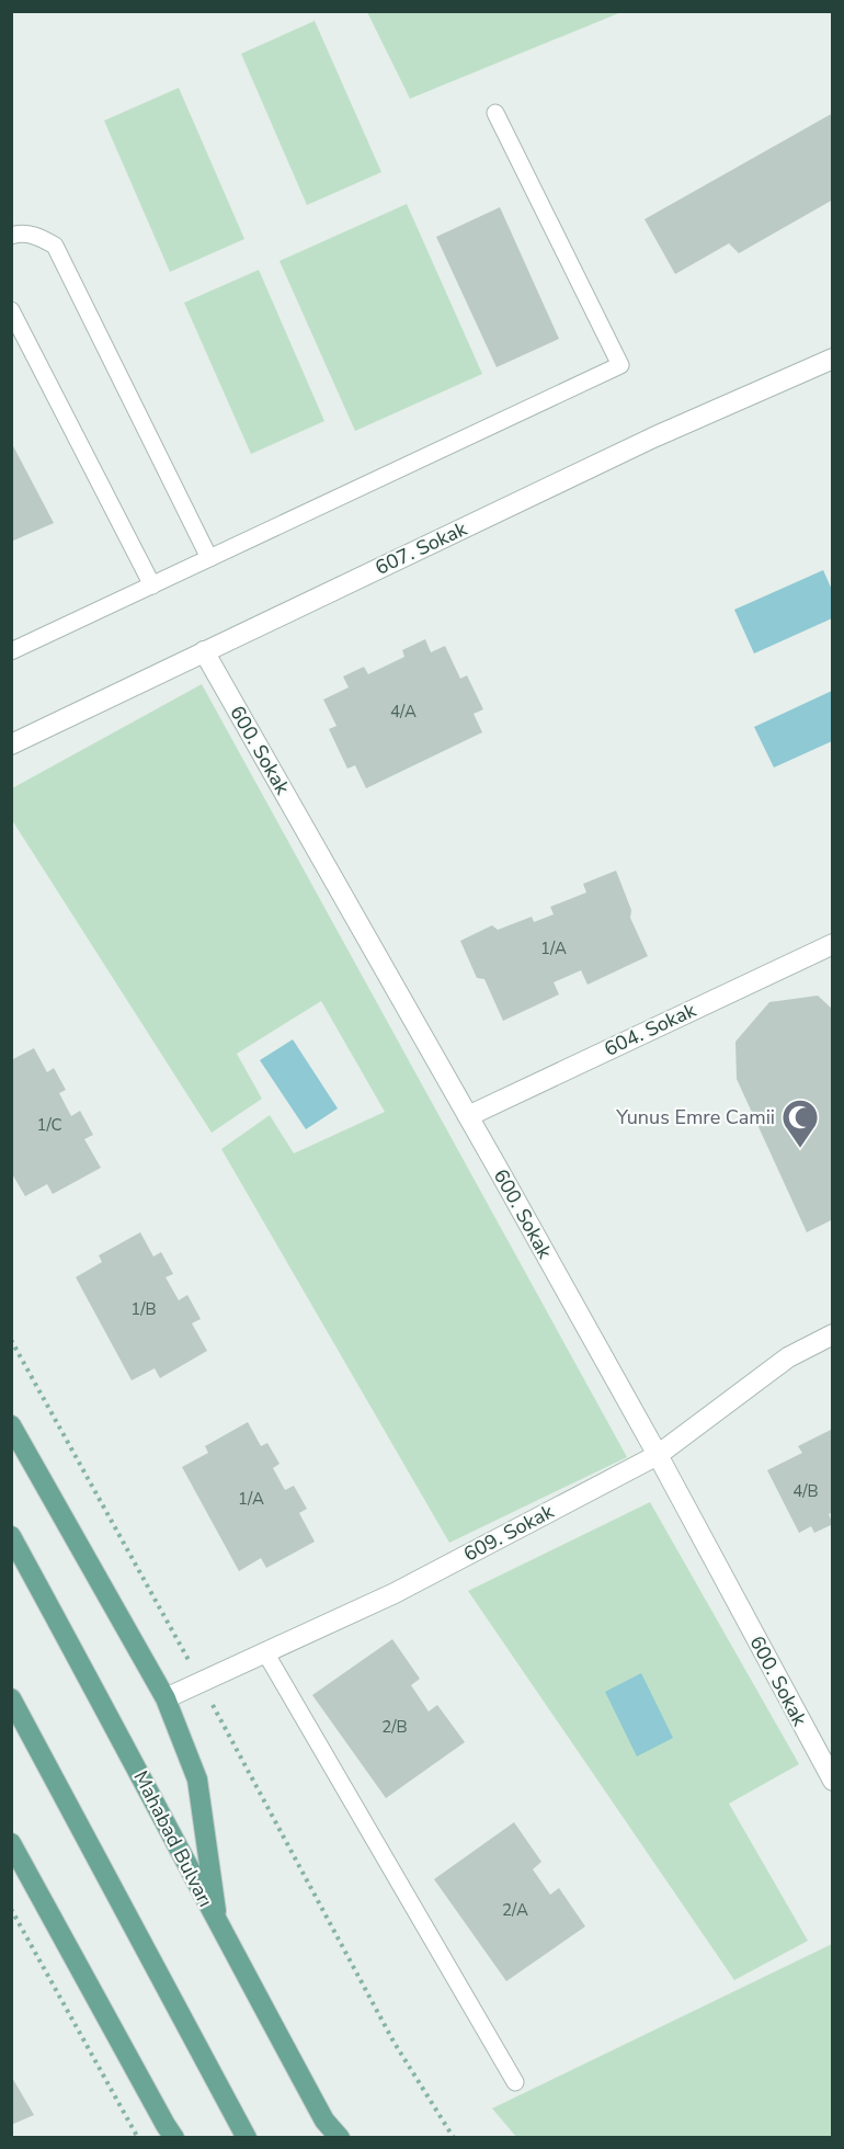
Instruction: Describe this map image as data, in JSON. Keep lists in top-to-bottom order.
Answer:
{
  "streets": {
    "main road": ["Mahabad Bulvarı"],
    "street": [
      "607. Sokak",
      "600. Sokak",
      "604. Sokak",
      "609. Sokak"
    ]
  },
  "crossings": [
    ["607. Sokak", "600. Sokak"],
    ["600. Sokak", "604. Sokak"],
    ["600. Sokak", "609. Sokak"]
  ],
  "places": {
    "mosque": ["Yunus Emre Camii"]
  },
  "house_numbers": [
    "4/A",
    "1/A",
    "1/C",
    "1/B",
    "4/B",
    "1/A",
    "2/B",
    "2/A"
  ]
}
